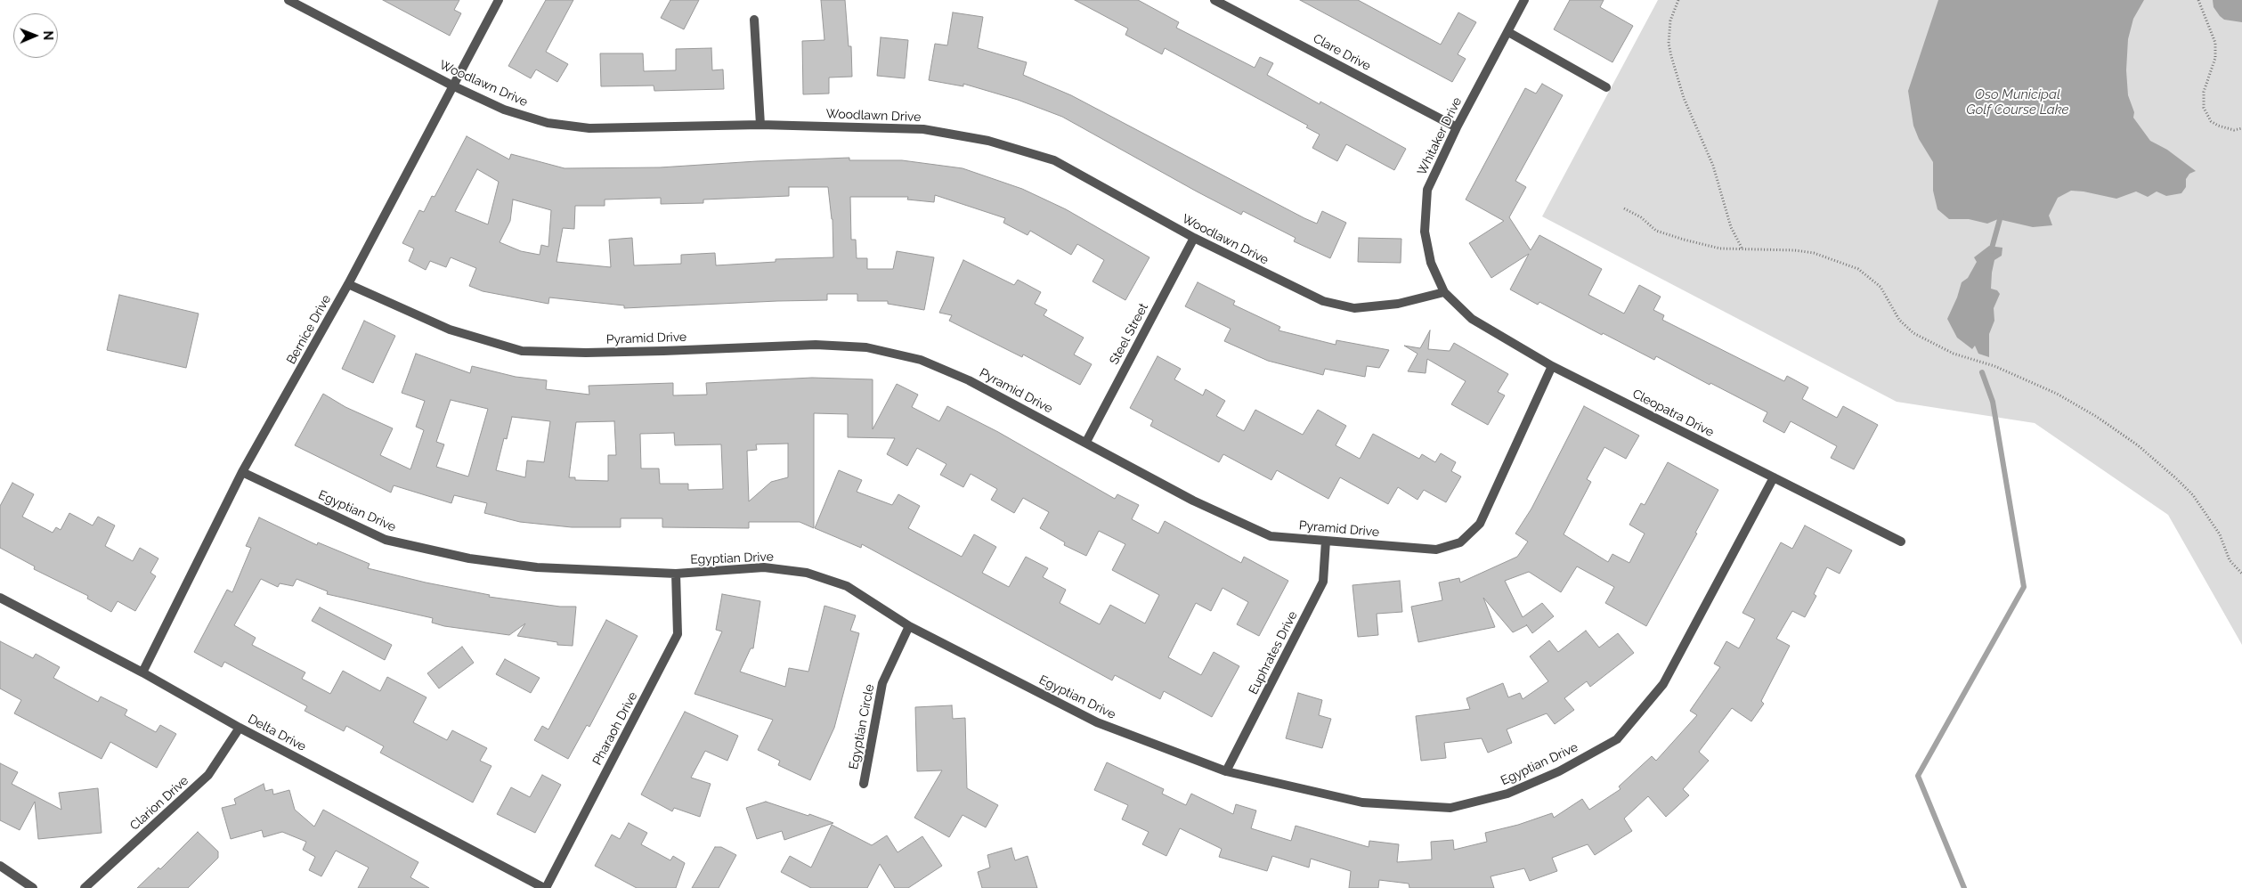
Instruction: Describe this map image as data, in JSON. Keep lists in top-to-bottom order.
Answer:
{
  "streets": {
    "street": [
      "Clare Drive",
      "Woodlawn Drive",
      "Whitaker Drive",
      "Bernice Drive",
      "Steel Street",
      "Pyramid Drive",
      "Cleopatra Drive",
      "Egyptian Drive",
      "Euphrates Drive",
      "Egyptian Circle",
      "Pharaoh Drive",
      "Delta Drive",
      "Clarion Drive"
    ]
  },
  "crossings": [
    ["Clare Drive", "Whitaker Drive"],
    ["Woodlawn Drive", "Whitaker Drive"],
    ["Woodlawn Drive", "Bernice Drive"],
    ["Woodlawn Drive", "Steel Street"],
    ["Woodlawn Drive", "Cleopatra Drive"],
    ["Whitaker Drive", "Cleopatra Drive"],
    ["Bernice Drive", "Pyramid Drive"],
    ["Bernice Drive", "Egyptian Drive"],
    ["Bernice Drive", "Delta Drive"],
    ["Steel Street", "Pyramid Drive"],
    ["Pyramid Drive", "Cleopatra Drive"],
    ["Pyramid Drive", "Euphrates Drive"],
    ["Cleopatra Drive", "Egyptian Drive"],
    ["Egyptian Drive", "Euphrates Drive"],
    ["Egyptian Drive", "Egyptian Circle"],
    ["Egyptian Drive", "Pharaoh Drive"],
    ["Pharaoh Drive", "Delta Drive"],
    ["Delta Drive", "Clarion Drive"]
  ],
  "water": ["Oso Municipal Golf Course Lake"],
  "north": "right"
}
